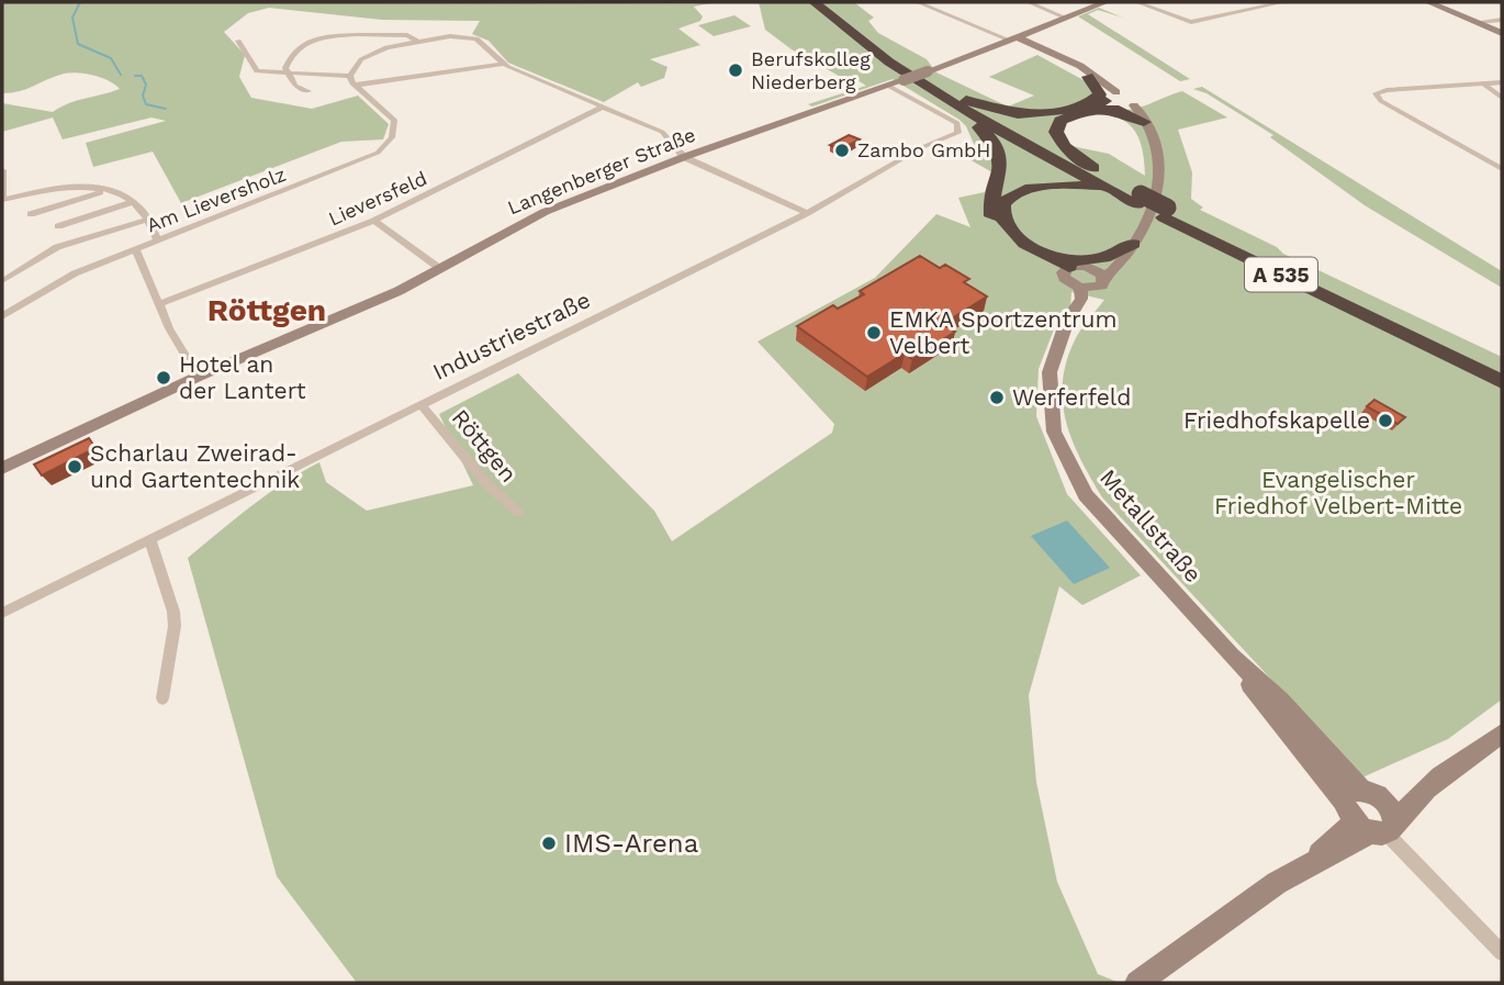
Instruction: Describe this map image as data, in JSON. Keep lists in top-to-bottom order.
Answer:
{
  "streets": {
    "highway": ["A 535"],
    "main road": ["Langenberger Straße", "Metallstraße"],
    "street": [
      "Lieversfeld",
      "Am Lieversholz",
      "Industriestraße",
      "Röttgen"
    ]
  },
  "crossings": [
    ["Langenberger Straße", "Industriestraße"],
    ["Industriestraße", "Röttgen"]
  ],
  "districts": ["Röttgen"],
  "parks": ["Evangelischer Friedhof Velbert-Mitte"],
  "places": [
    "Berufskolleg Niederberg",
    "Zambo GmbH",
    "EMKA Sportzentrum Velbert",
    "Hotel an der Lantert",
    "Werferfeld",
    "Friedhofskapelle",
    "Scharlau Zweirad- und Gartentechnik",
    "IMS-Arena"
  ]
}
